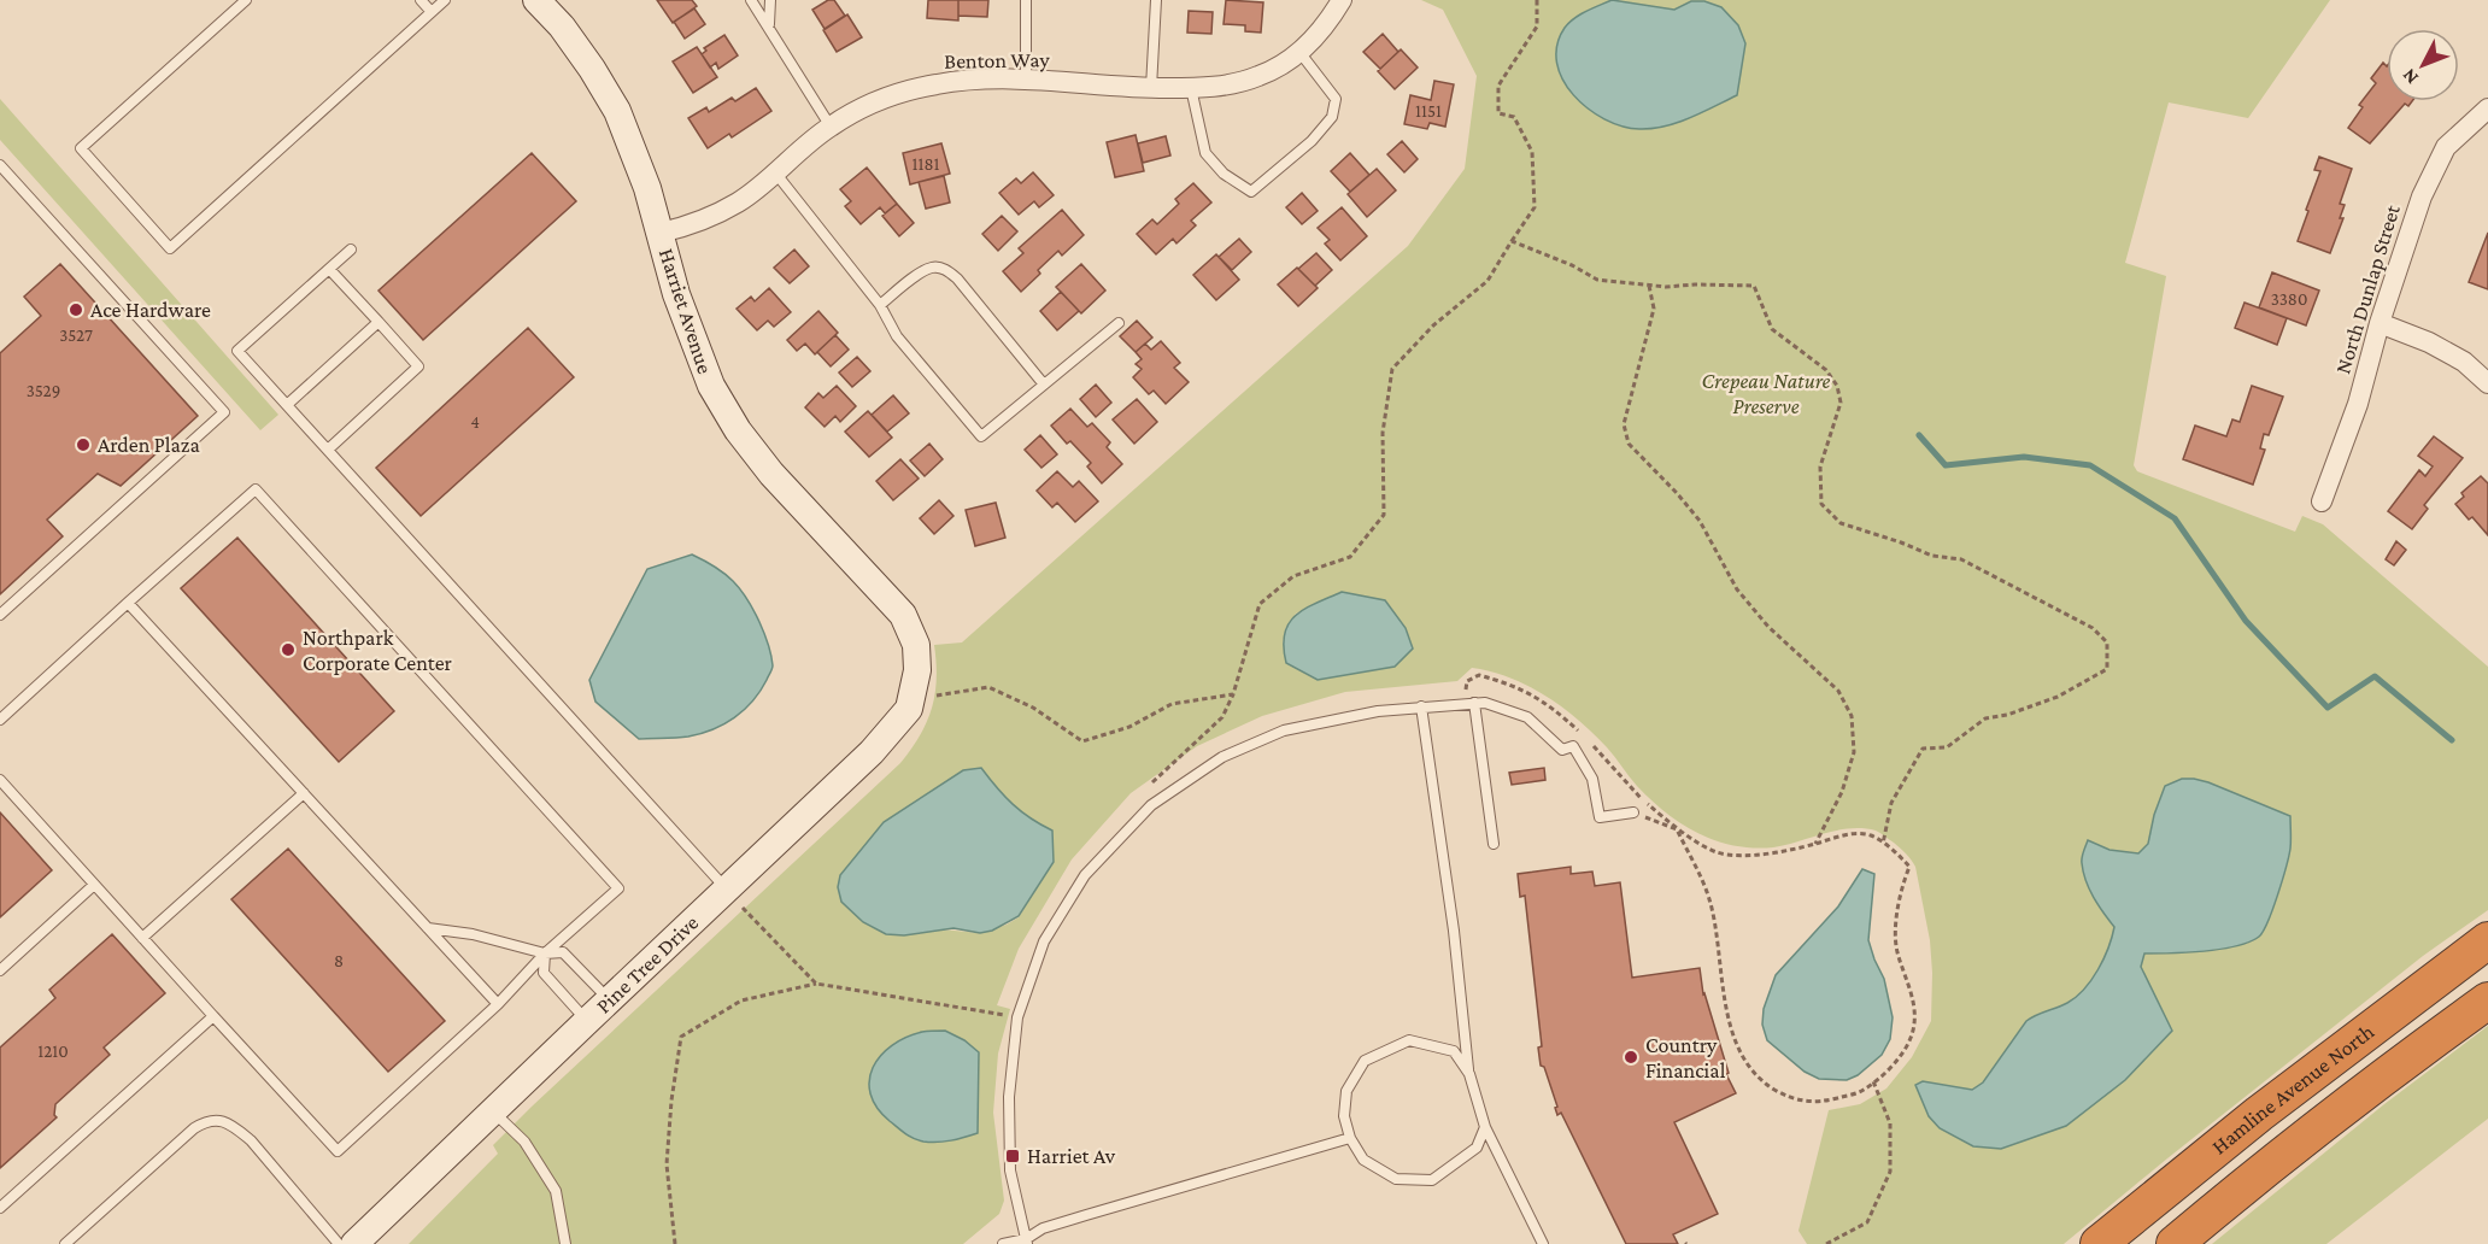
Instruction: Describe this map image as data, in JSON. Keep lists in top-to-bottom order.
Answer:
{
  "streets": {
    "highway": ["Hamline Avenue North"],
    "street": [
      "Benton Way",
      "North Dunlap Street",
      "Harriet Avenue",
      "Pine Tree Drive"
    ]
  },
  "crossings": [
    ["Benton Way", "Harriet Avenue"],
    ["Harriet Avenue", "Pine Tree Drive"]
  ],
  "parks": ["Crepeau Nature Preserve"],
  "places": {
    "other": [
      "Ace Hardware",
      "Arden Plaza",
      "Northpark Corporate Center",
      "Country Financial"
    ],
    "transit": ["Harriet Av"]
  },
  "house_numbers": [
    "1151",
    "1181",
    "3380",
    "3527",
    "3529",
    "4",
    "8",
    "1210"
  ],
  "north": "bottom left"
}
